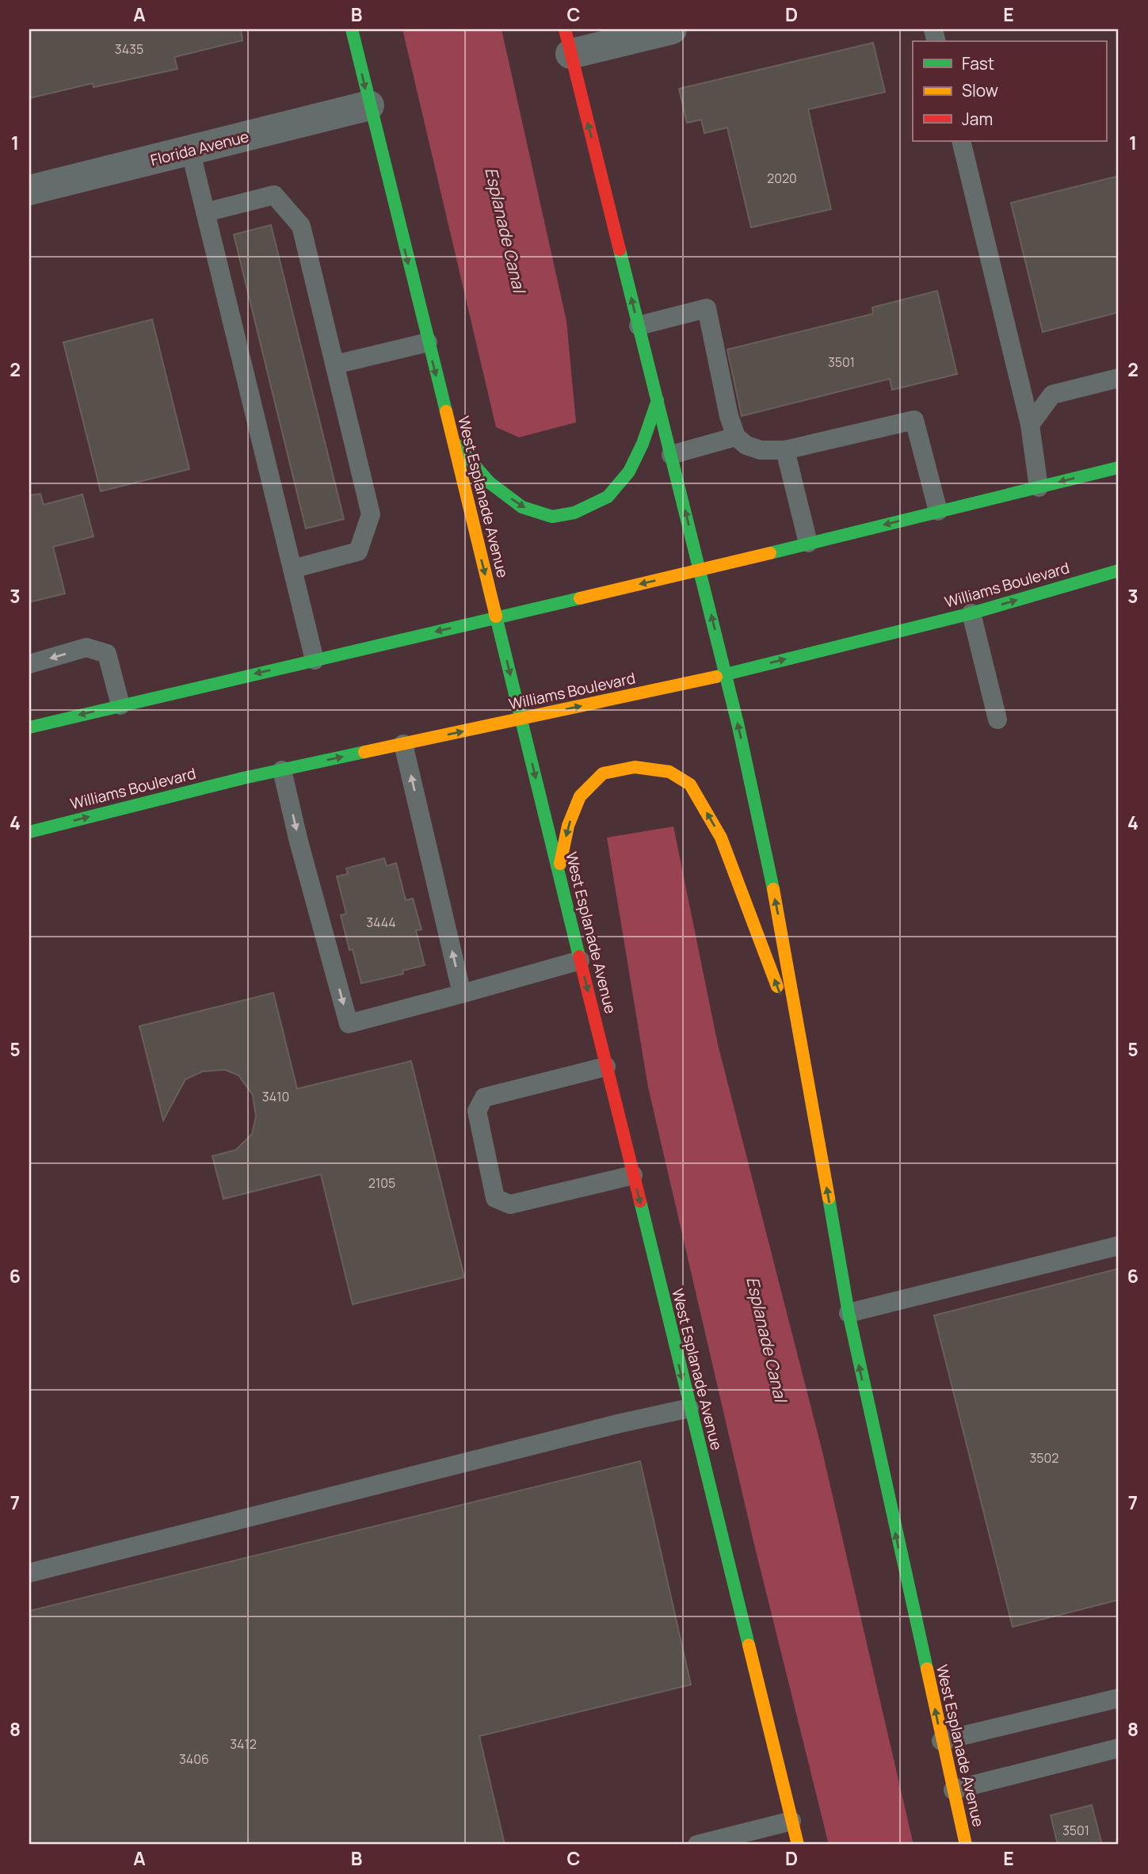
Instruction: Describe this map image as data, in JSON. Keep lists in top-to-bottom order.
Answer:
{
  "streets": {
    "main road": ["West Esplanade Avenue", "Williams Boulevard"],
    "street": ["Florida Avenue"]
  },
  "crossings": [
    ["Florida Avenue", "West Esplanade Avenue"],
    ["West Esplanade Avenue", "Williams Boulevard"]
  ],
  "water": ["Esplanade Canal"],
  "house_numbers": [
    "3435",
    "2020",
    "3501",
    "3444",
    "3410",
    "2105",
    "3502",
    "3412",
    "3406",
    "3501"
  ],
  "legend": ["Fast", "Slow", "Jam"],
  "grid": {
    "columns": [
      "A",
      "B",
      "C",
      "D",
      "E"
    ],
    "rows": [
      "1",
      "2",
      "3",
      "4",
      "5",
      "6",
      "7",
      "8"
    ]
  }
}
